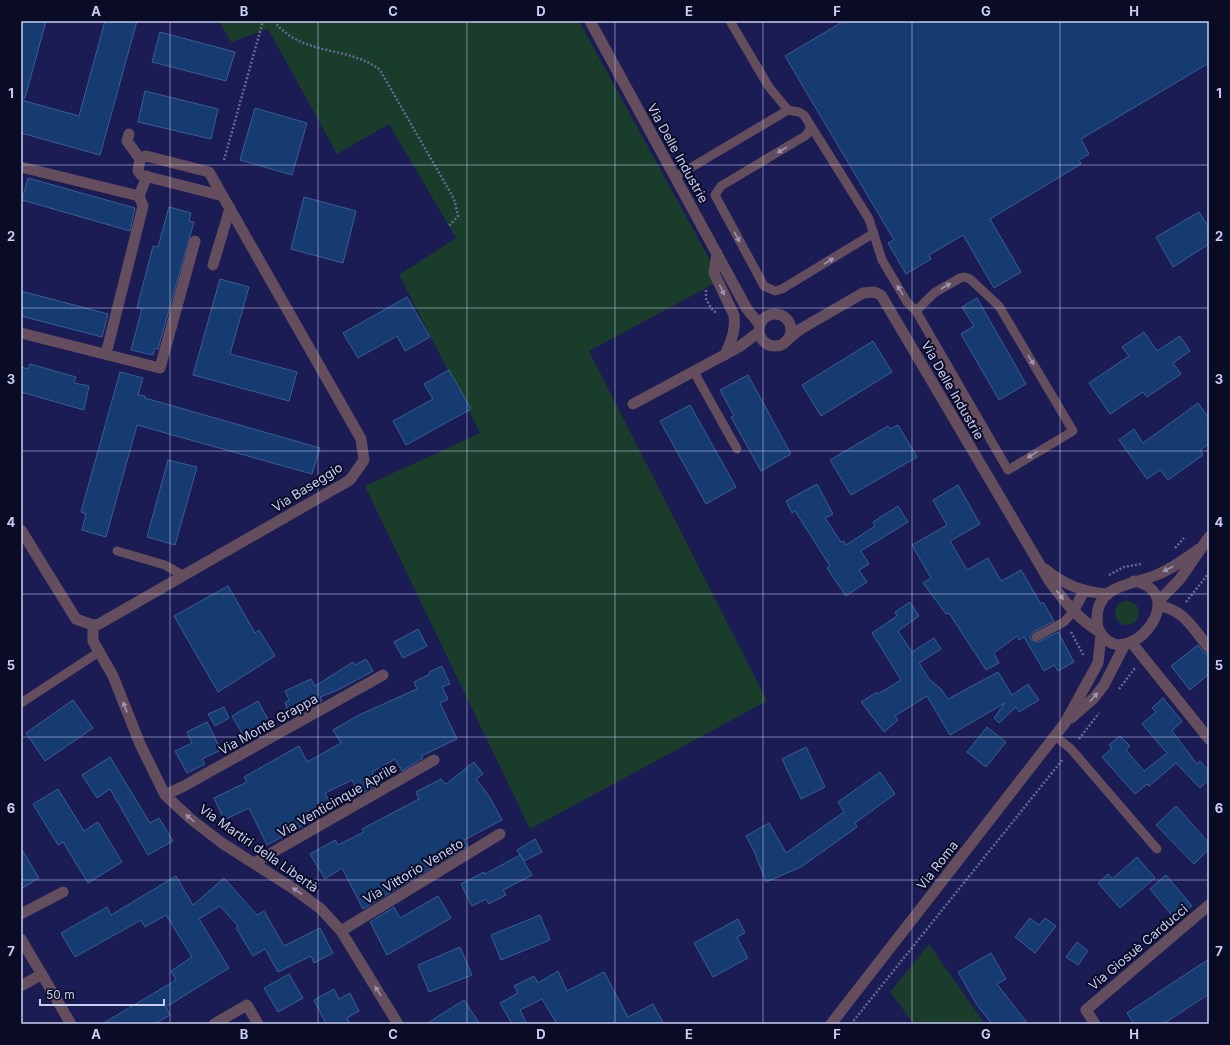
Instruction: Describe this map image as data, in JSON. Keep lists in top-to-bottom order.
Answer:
{
  "streets": {
    "street": [
      "Via Delle Industrie",
      "Via Baseggio",
      "Via Monte Grappa",
      "Via Venticinque Aprile",
      "Via Martiri della Libertà",
      "Via Roma",
      "Via Vittorio Veneto",
      "Via Giosuè Carducci"
    ]
  },
  "crossings": [
    ["Via Delle Industrie", "Via Roma"],
    ["Via Baseggio", "Via Martiri della Libertà"],
    ["Via Monte Grappa", "Via Martiri della Libertà"],
    ["Via Venticinque Aprile", "Via Martiri della Libertà"],
    ["Via Martiri della Libertà", "Via Vittorio Veneto"]
  ],
  "one_way": ["Via Martiri della Libertà"],
  "scale_bar": "50 m",
  "grid": {
    "columns": [
      "A",
      "B",
      "C",
      "D",
      "E",
      "F",
      "G",
      "H"
    ],
    "rows": [
      "1",
      "2",
      "3",
      "4",
      "5",
      "6",
      "7"
    ]
  }
}
